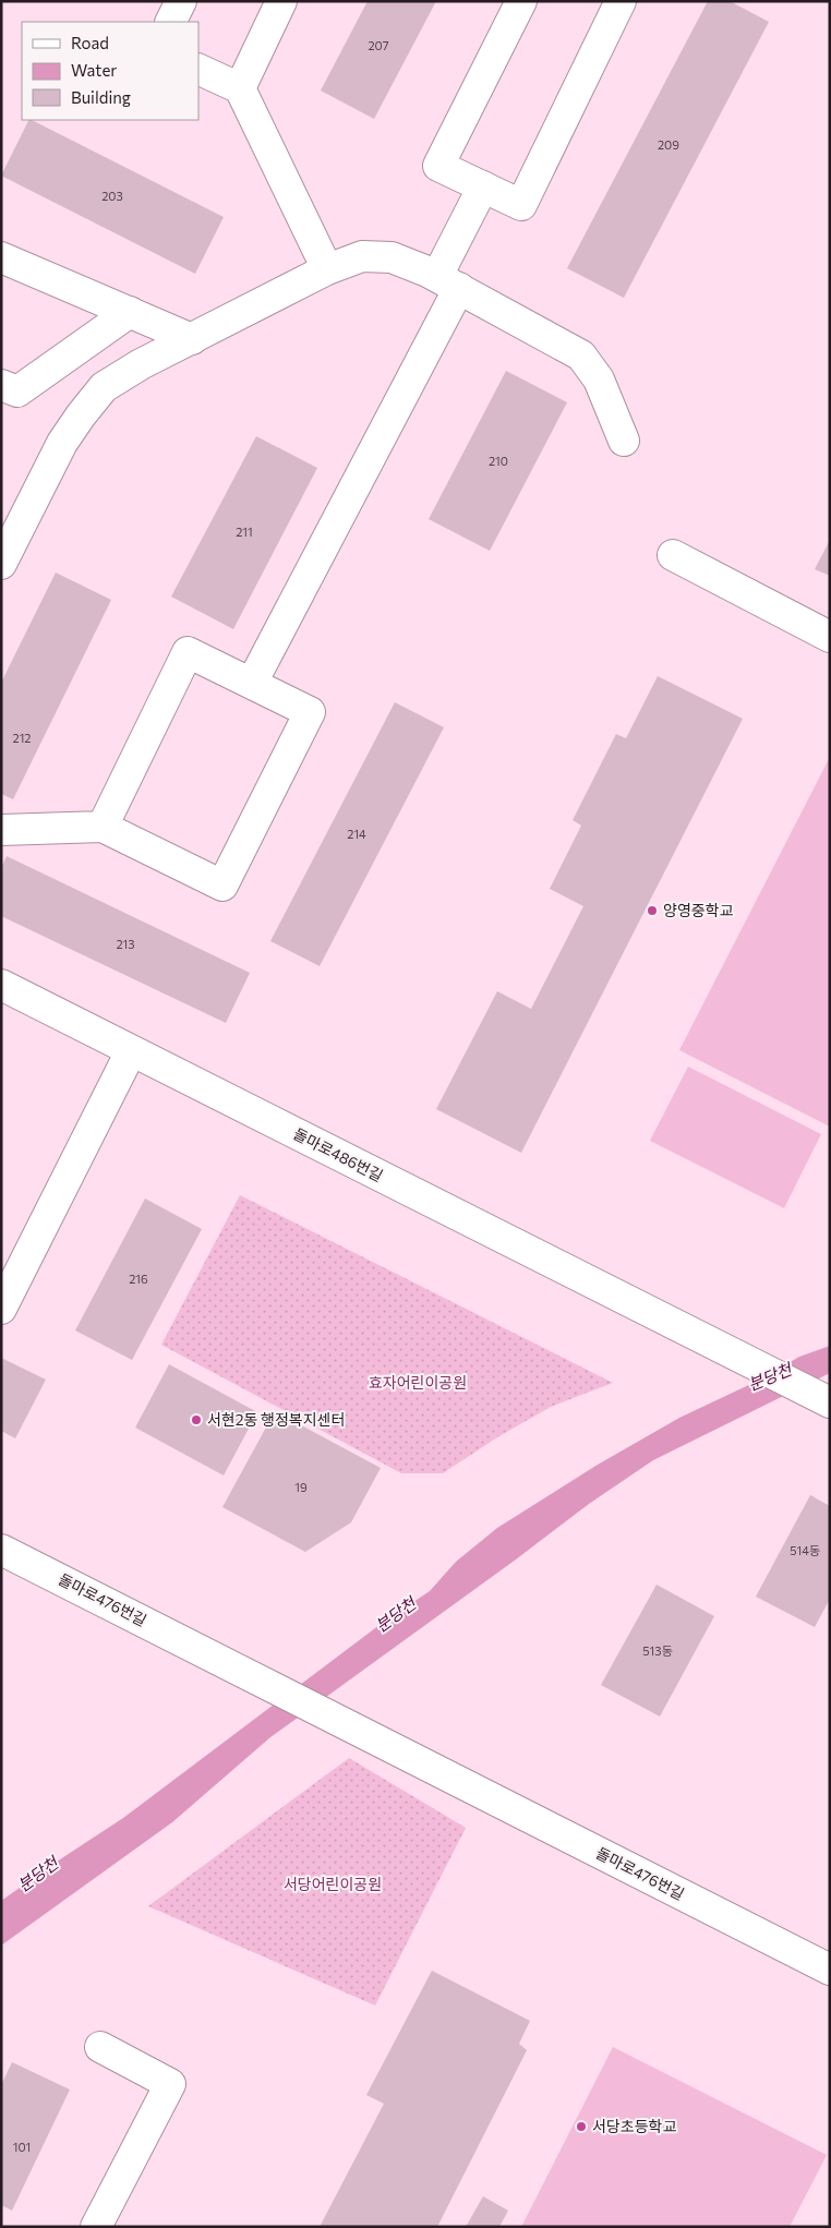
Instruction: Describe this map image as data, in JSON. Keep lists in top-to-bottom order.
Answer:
{
  "streets": {
    "street": ["돌마로486번길", "돌마로476번길"]
  },
  "water": ["분당천"],
  "parks": ["효자어린이공원", "서당어린이공원"],
  "places": ["양영중학교", "서현2동 행정복지센터", "서당초등학교"],
  "house_numbers": [
    "207",
    "209",
    "203",
    "210",
    "211",
    "212",
    "214",
    "213",
    "216",
    "19",
    "514동",
    "513동",
    "101"
  ],
  "legend": ["Road", "Water", "Building"]
}
